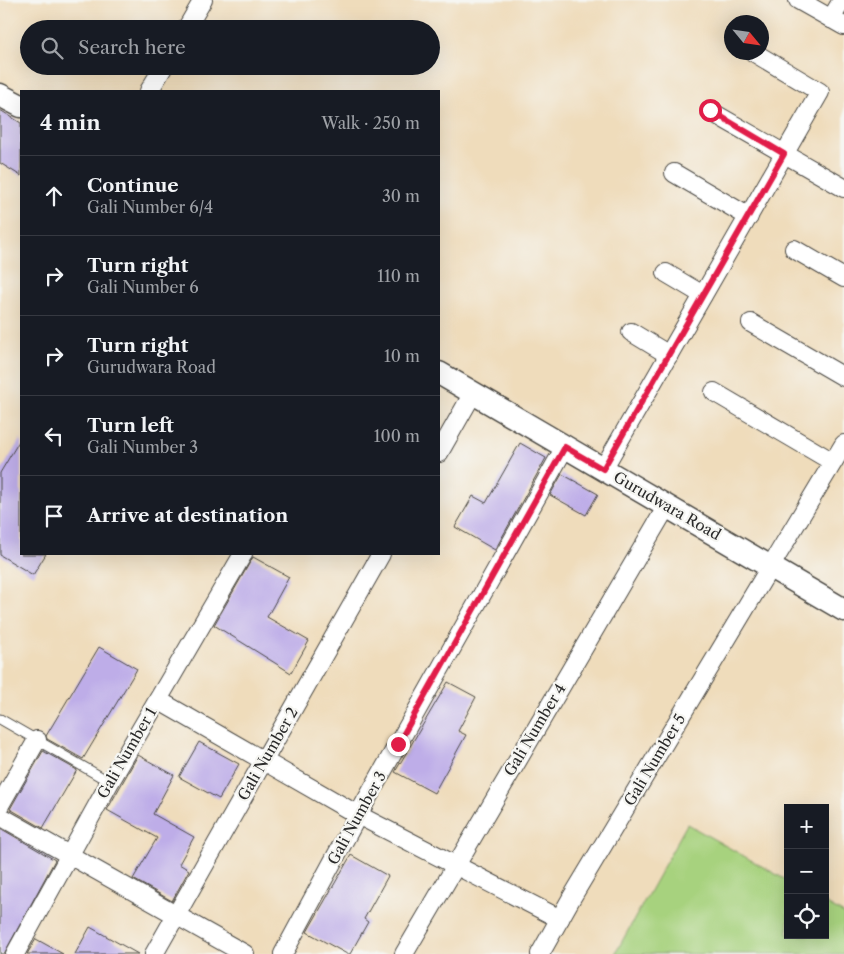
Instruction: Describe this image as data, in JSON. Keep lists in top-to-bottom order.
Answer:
{
  "streets": {
    "street": [
      "Gurudwara Road",
      "Gali Number 4",
      "Gali Number 1",
      "Gali Number 2",
      "Gali Number 5",
      "Gali Number 3"
    ]
  },
  "crossings": [
    ["Gurudwara Road", "Gali Number 4"],
    ["Gurudwara Road", "Gali Number 5"],
    ["Gurudwara Road", "Gali Number 3"]
  ],
  "north": "bottom right",
  "page": {
    "search": "Search here",
    "heading": ["4 min", "Walk · 250 m"],
    "list": [
      ["Continue", "Gali Number 6/4", "30 m"],
      ["Turn right", "Gali Number 6", "110 m"],
      ["Turn right", "Gurudwara Road", "10 m"],
      ["Turn left", "Gali Number 3", "100 m"],
      "Arrive at destination"
    ],
    "map_buttons": ["+", "−"]
  }
}
